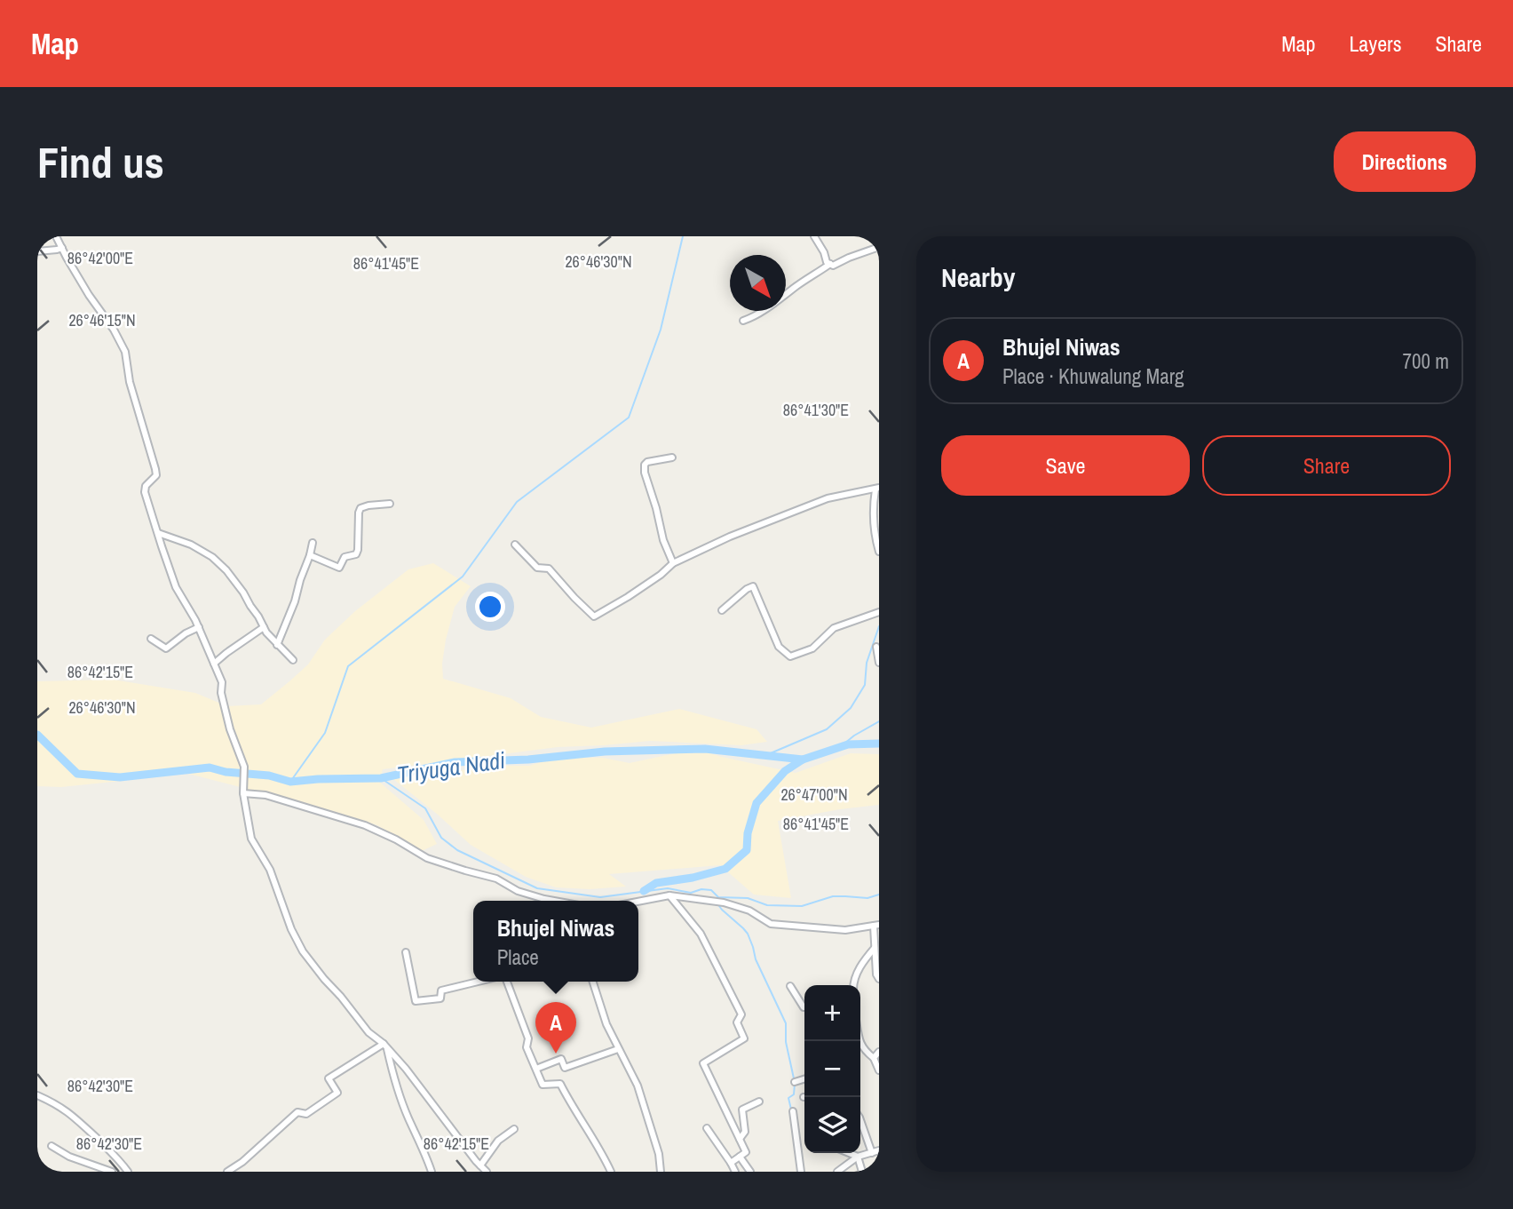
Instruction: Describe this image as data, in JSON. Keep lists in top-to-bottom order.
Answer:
{
  "water": ["Triyuga Nadi"],
  "north": "bottom right",
  "page": {
    "header": "Map",
    "nav": ["Map", "Layers", "Share"],
    "buttons": [
      "Directions",
      ["Save", "Share"]
    ],
    "title": "Find us",
    "heading": "Nearby",
    "list": [
      {
        "mark": "A",
        "name": "Bhujel Niwas",
        "note": "Place · Khuwalung Marg",
        "value": "700 m"
      }
    ],
    "popup": ["Bhujel Niwas", "Place"],
    "map_buttons": ["+", "−"],
    "pins": "A"
  },
  "coordinates": [
    "86°42'00\"E",
    "26°46'30\"N",
    "86°41'45\"E",
    "26°46'15\"N",
    "86°41'30\"E",
    "86°42'15\"E",
    "26°47'00\"N",
    "86°42'30\"E"
  ]
}
